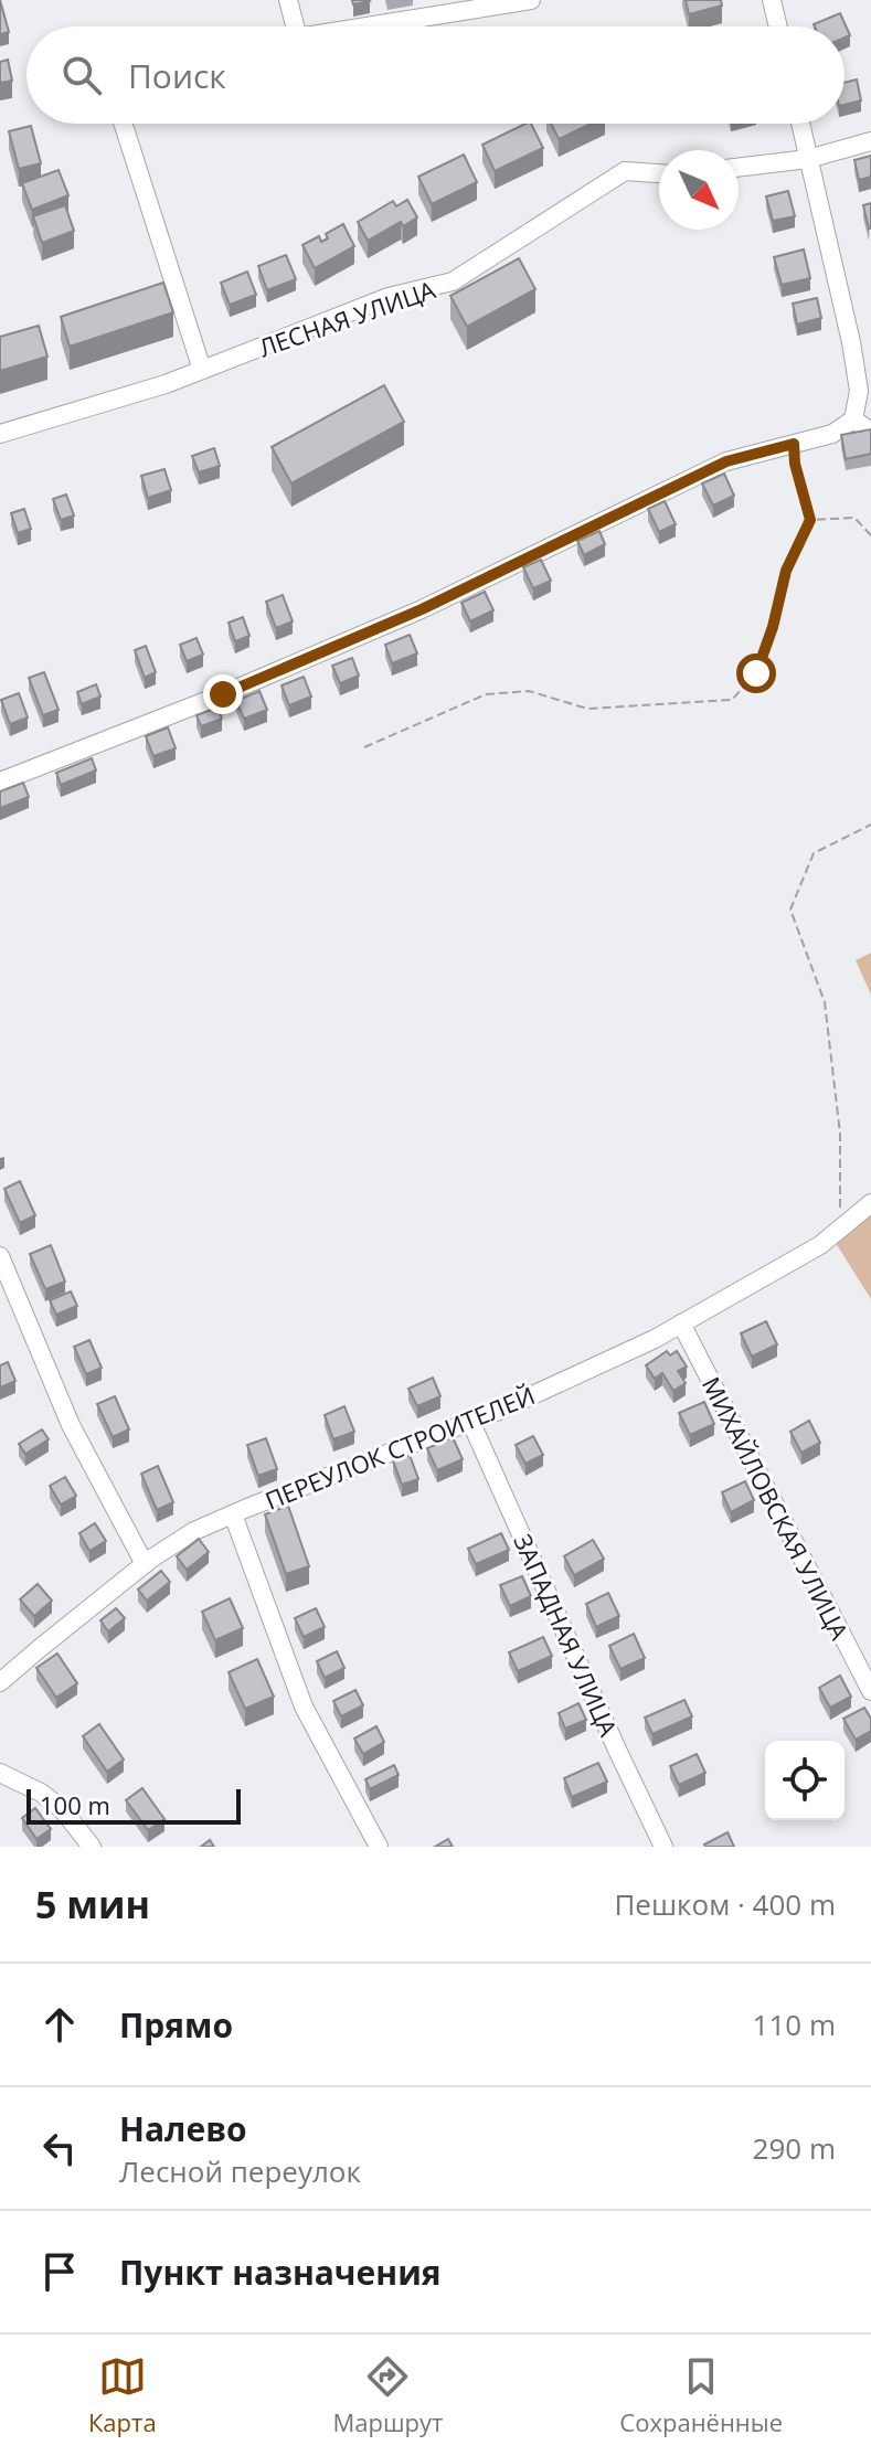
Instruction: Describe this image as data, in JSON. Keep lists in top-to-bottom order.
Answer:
{
  "streets": {
    "street": [
      "ЛЕСНАЯ УЛИЦА",
      "ПЕРЕУЛОК СТРОИТЕЛЕЙ",
      "МИХАЙЛОВСКАЯ УЛИЦА",
      "ЗАПАДНАЯ УЛИЦА"
    ]
  },
  "crossings": [
    ["ПЕРЕУЛОК СТРОИТЕЛЕЙ", "МИХАЙЛОВСКАЯ УЛИЦА"],
    ["ПЕРЕУЛОК СТРОИТЕЛЕЙ", "ЗАПАДНАЯ УЛИЦА"]
  ],
  "scale_bar": "100 m",
  "north": "bottom right",
  "page": {
    "search": "Поиск",
    "scale": "100 m",
    "heading": ["5 мин", "Пешком · 400 m"],
    "list": [
      ["Прямо", "110 m"],
      ["Налево", "Лесной переулок", "290 m"],
      "Пункт назначения"
    ],
    "nav": ["Карта", "Маршрут", "Сохранённые"]
  }
}
